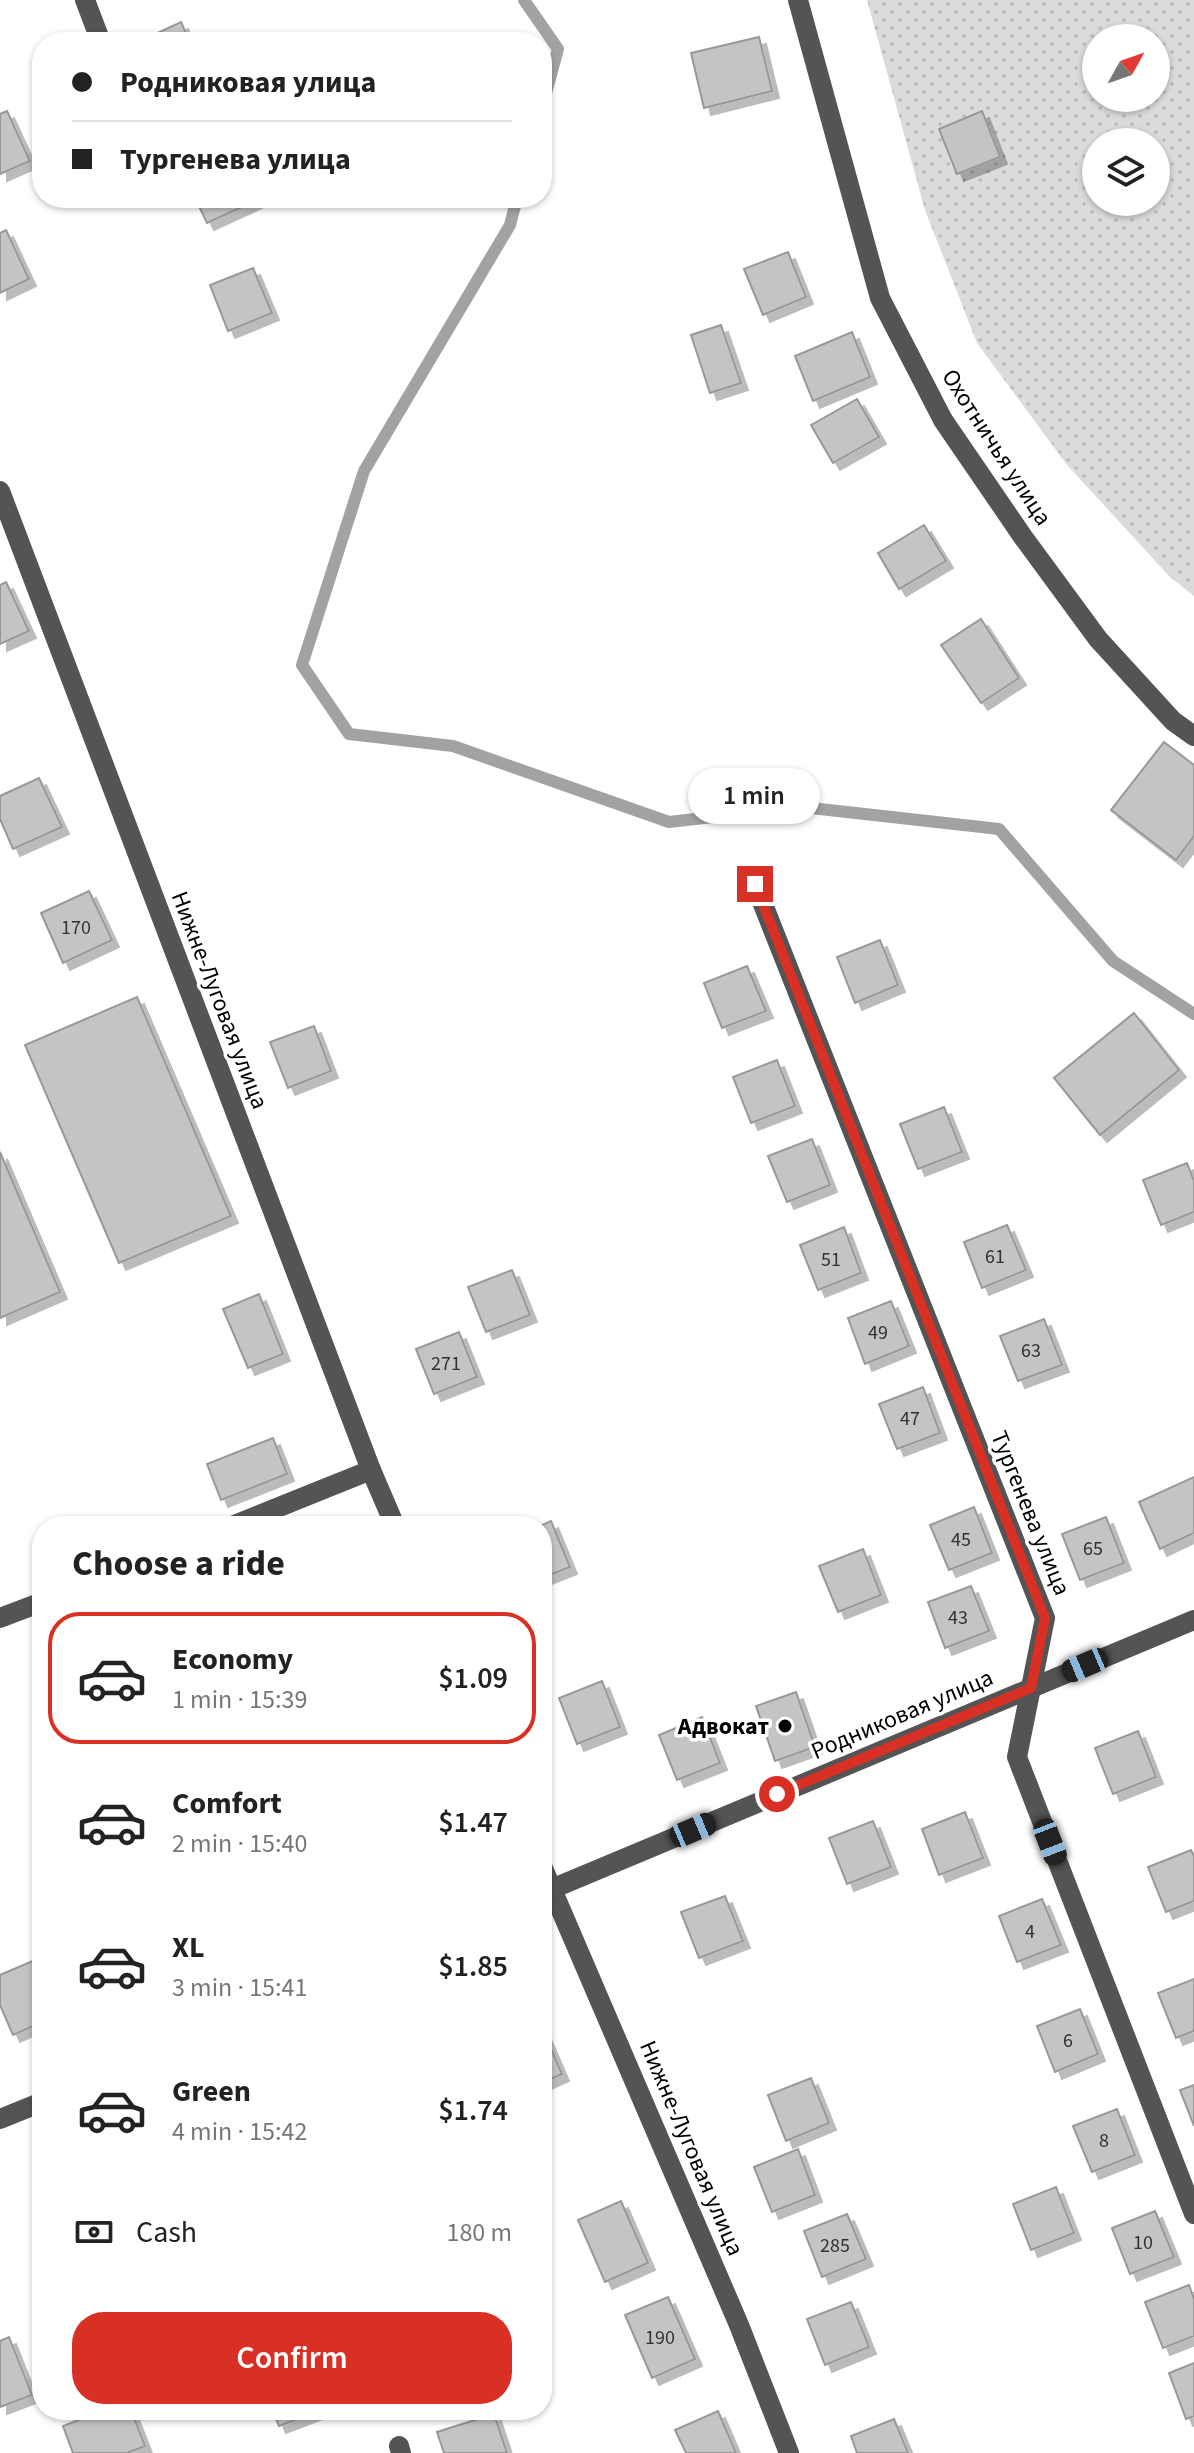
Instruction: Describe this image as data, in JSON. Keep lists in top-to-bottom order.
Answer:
{
  "streets": {
    "street": [
      "Охотничья улица",
      "Нижне-Луговая улица",
      "Тургенева улица",
      "Родниковая улица"
    ]
  },
  "crossings": [
    ["Тургенева улица", "Родниковая улица"]
  ],
  "places": ["Адвокат"],
  "house_numbers": [
    "170",
    "61",
    "51",
    "49",
    "63",
    "271",
    "47",
    "45",
    "65",
    "43",
    "4",
    "6",
    "8",
    "10",
    "285",
    "190"
  ],
  "north": "top right",
  "page": {
    "banner": ["Родниковая улица", "Тургенева улица"],
    "bubble": "1 min",
    "heading": "Choose a ride",
    "list": [
      {
        "name": "Economy",
        "note": "1 min · 15:39",
        "value": "$1.09"
      },
      {
        "name": "Comfort",
        "note": "2 min · 15:40",
        "value": "$1.47"
      },
      {
        "name": "XL",
        "note": "3 min · 15:41",
        "value": "$1.85"
      },
      {
        "name": "Green",
        "note": "4 min · 15:42",
        "value": "$1.74"
      }
    ],
    "pay": ["Cash", "180 m"],
    "buttons": "Confirm"
  }
}
